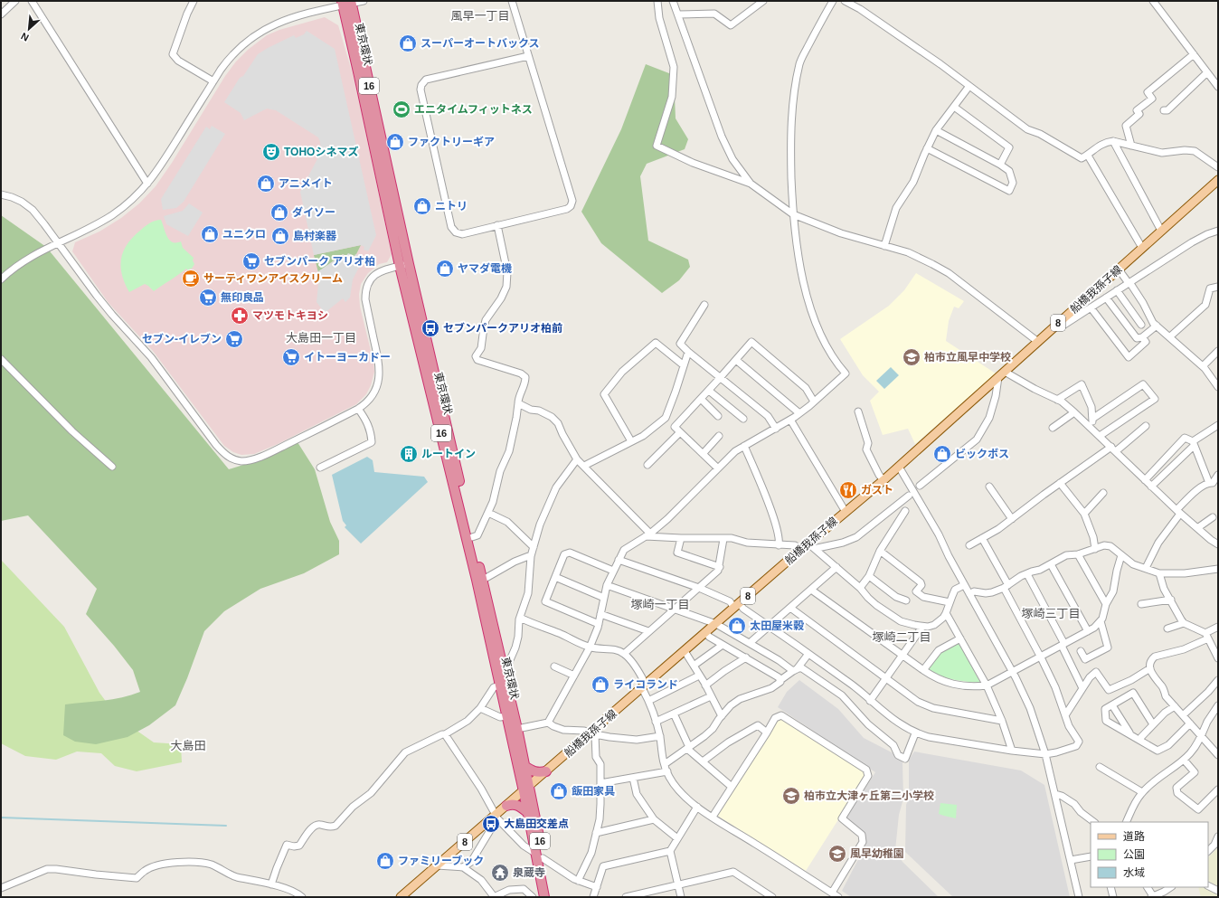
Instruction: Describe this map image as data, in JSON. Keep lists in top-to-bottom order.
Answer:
{
  "streets": {
    "highway": ["東京環状", "16"],
    "main road": ["船橋我孫子線", "8"]
  },
  "crossings": [
    ["東京環状", "船橋我孫子線"]
  ],
  "districts": [
    "風早一丁目",
    "大島田一丁目",
    "塚崎一丁目",
    "塚崎三丁目",
    "塚崎二丁目",
    "大島田"
  ],
  "places": {
    "shop": [
      "スーパーオートバックス",
      "ファクトリーギア",
      "アニメイト",
      "ニトリ",
      "ダイソー",
      "ユニクロ",
      "島村楽器",
      "ヤマダ電機",
      "ビックボス",
      "太田屋米穀",
      "ライコランド",
      "飯田家具",
      "ファミリーブック"
    ],
    "sports": ["エニタイムフィットネス"],
    "theatre": ["TOHOシネマズ"],
    "supermarket": [
      "セブンパーク アリオ柏",
      "無印良品",
      "セブン-イレブン",
      "イトーヨーカドー"
    ],
    "cafe": ["サーティワンアイスクリーム"],
    "pharmacy": ["マツモトキヨシ"],
    "bus stop": ["セブンパークアリオ柏前", "大島田交差点"],
    "school or university": ["柏市立風早中学校", "柏市立大津ヶ丘第二小学校", "風早幼稚園"],
    "building": ["ルートイン"],
    "restaurant": ["ガスト"],
    "temple": ["泉蔵寺"]
  },
  "legend": ["道路", "公園", "水域"],
  "north": "bottom left"
}
